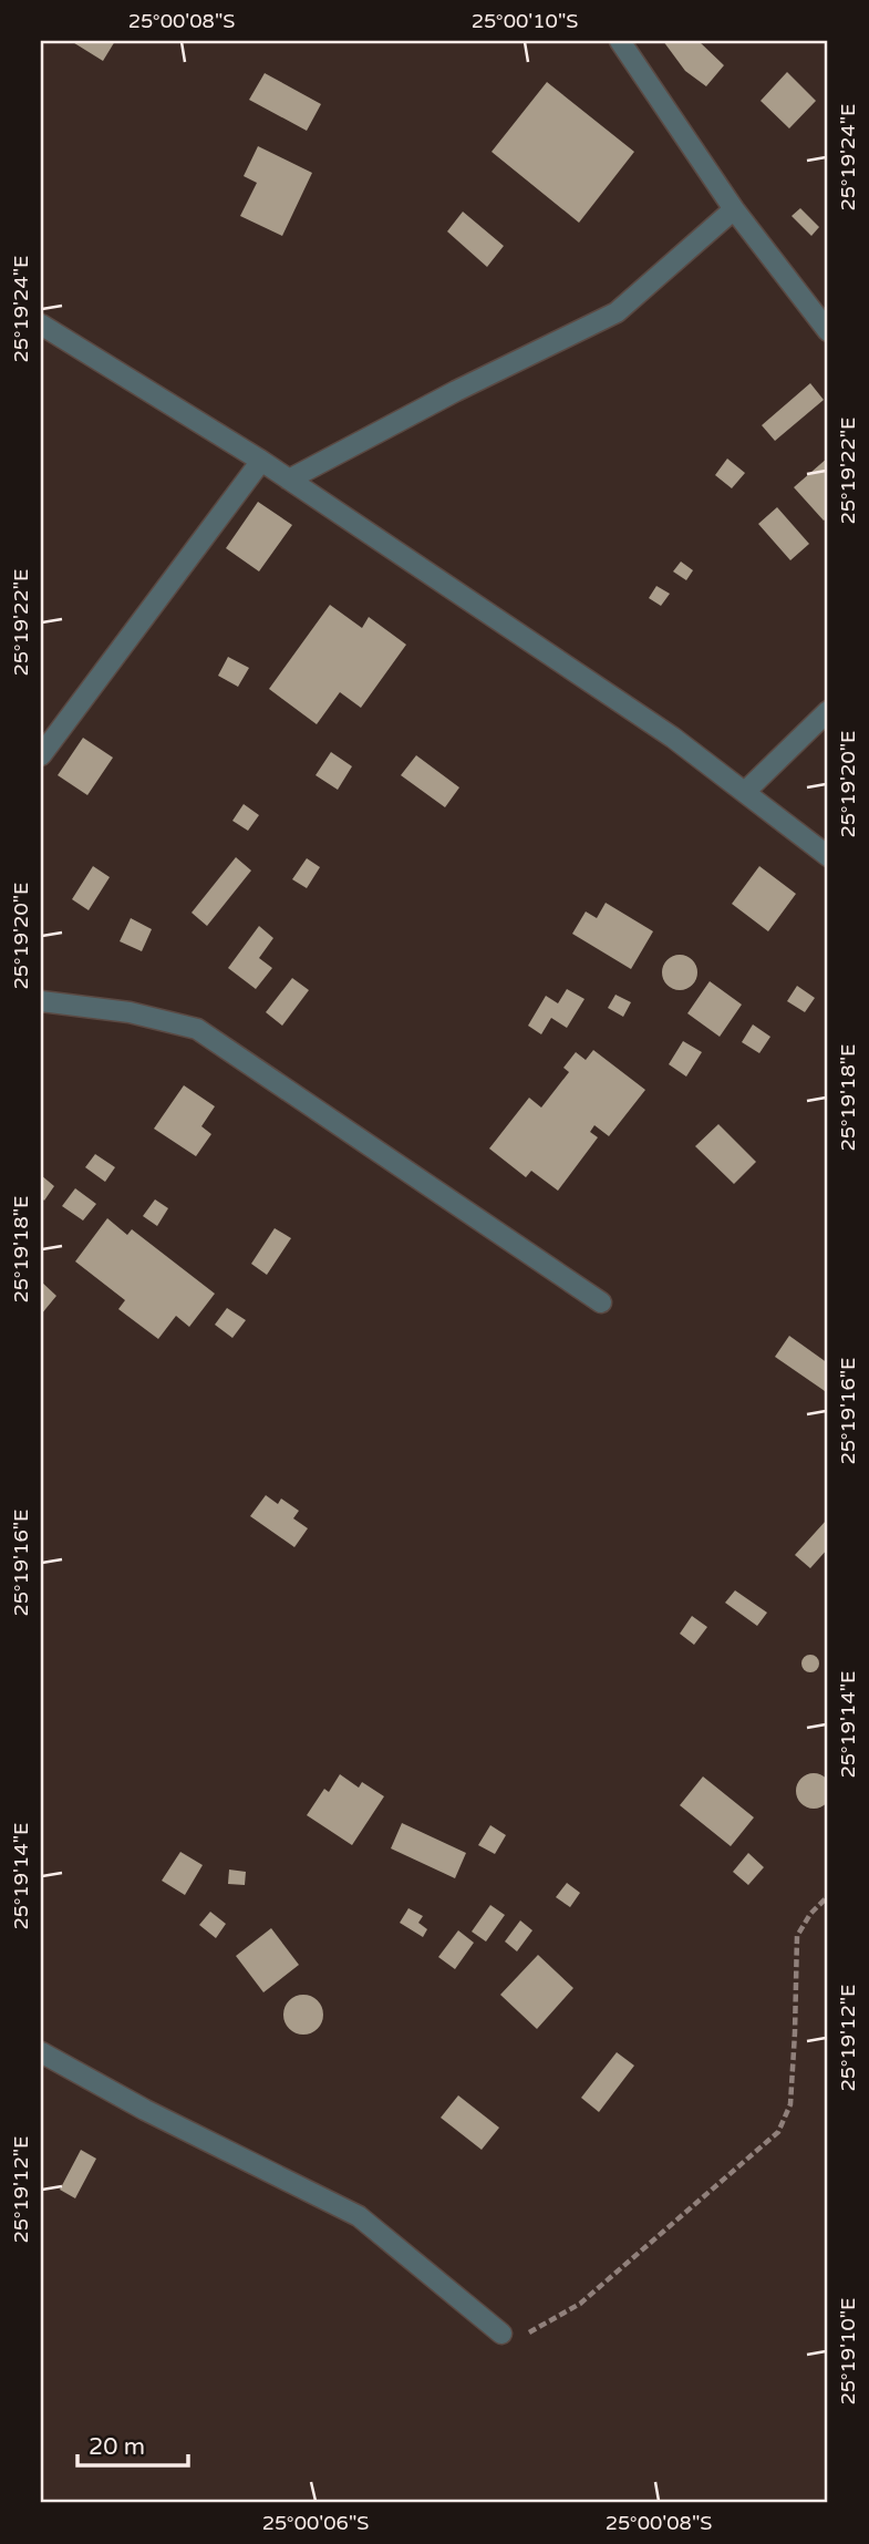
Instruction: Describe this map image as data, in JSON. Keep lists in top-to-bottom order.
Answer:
{
  "scale_bar": "20 m",
  "coordinates": [
    "25°00'08\"S",
    "25°00'10\"S",
    "25°19'24\"E",
    "25°19'22\"E",
    "25°19'20\"E",
    "25°19'18\"E",
    "25°19'16\"E",
    "25°19'14\"E",
    "25°19'12\"E",
    "25°19'10\"E",
    "25°00'06\"S"
  ]
}
